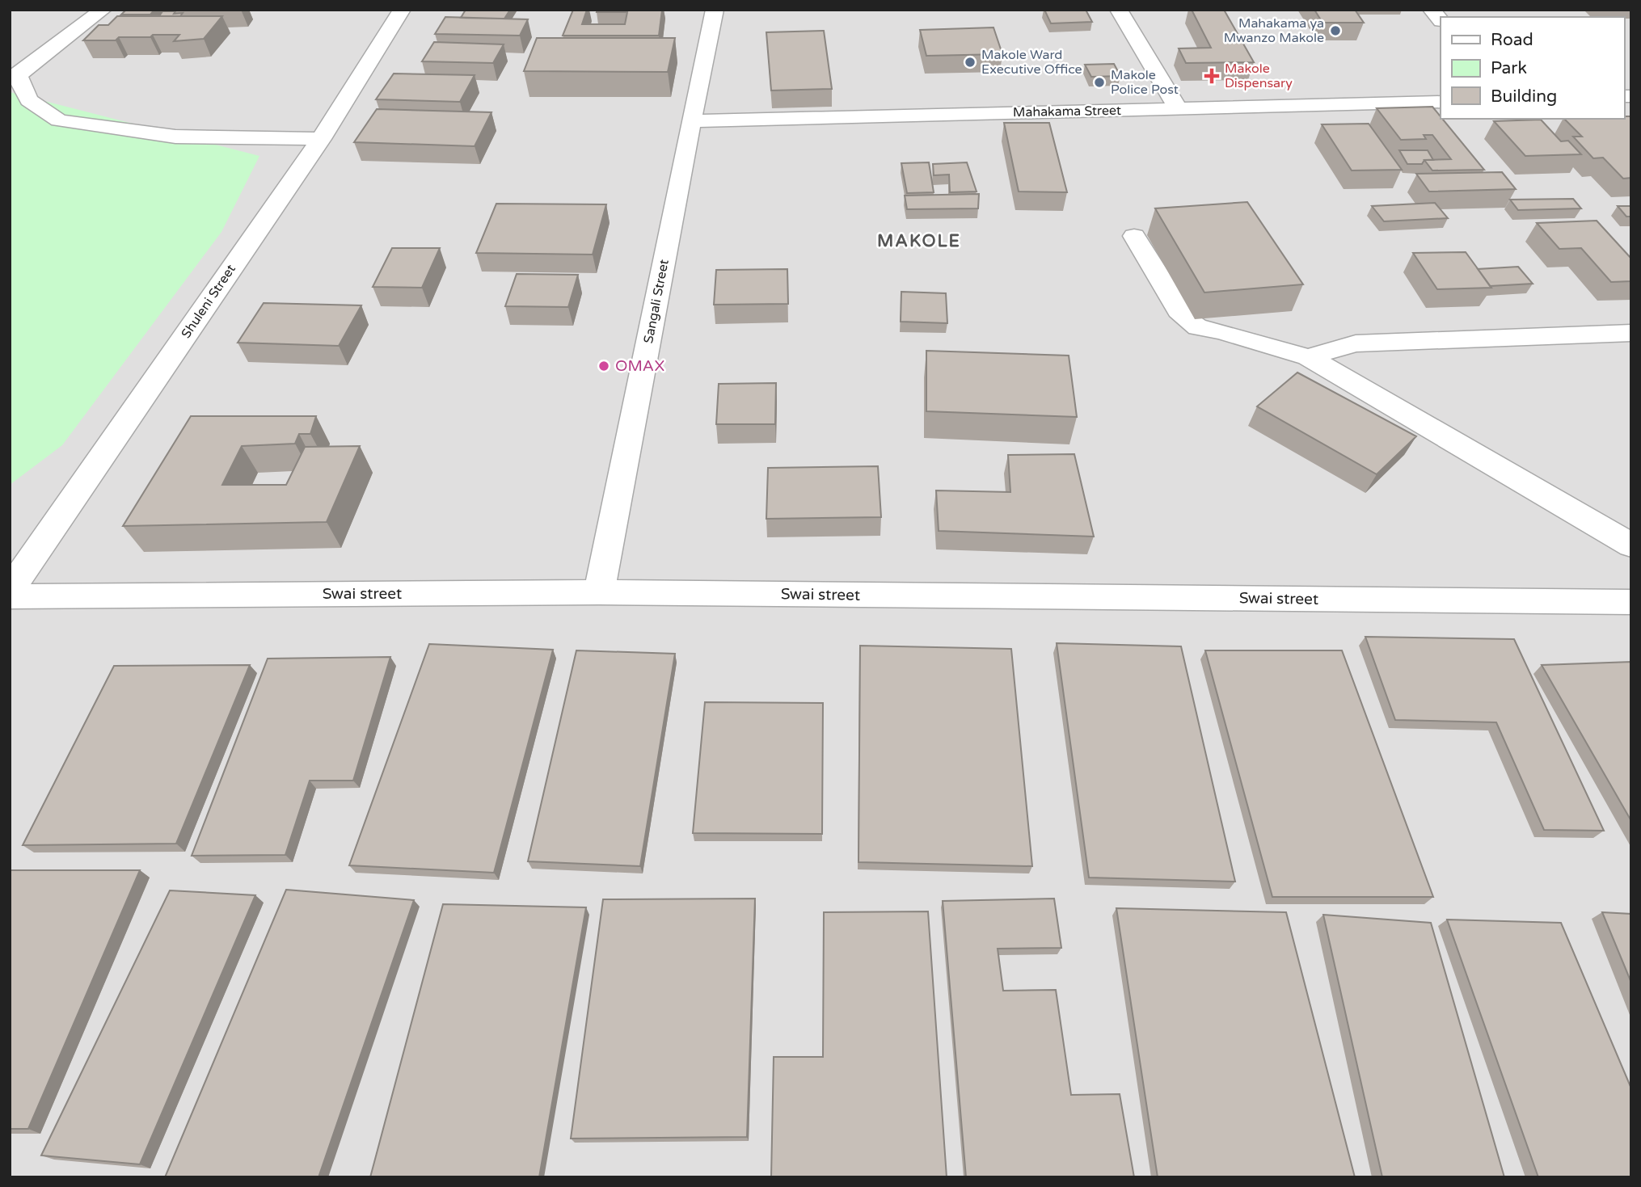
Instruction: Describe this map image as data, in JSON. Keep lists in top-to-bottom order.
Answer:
{
  "streets": {
    "street": [
      "Mahakama Street",
      "Shuleni Street",
      "Sangali Street",
      "Swai street"
    ]
  },
  "crossings": [
    ["Mahakama Street", "Sangali Street"],
    ["Sangali Street", "Swai street"]
  ],
  "districts": ["MAKOLE"],
  "places": {
    "other": [
      "Mahakama ya Mwanzo Makole",
      "Makole Ward Executive Office",
      "Makole Police Post",
      "OMAX"
    ],
    "health": ["Makole Dispensary"]
  },
  "legend": ["Road", "Park", "Building"]
}
